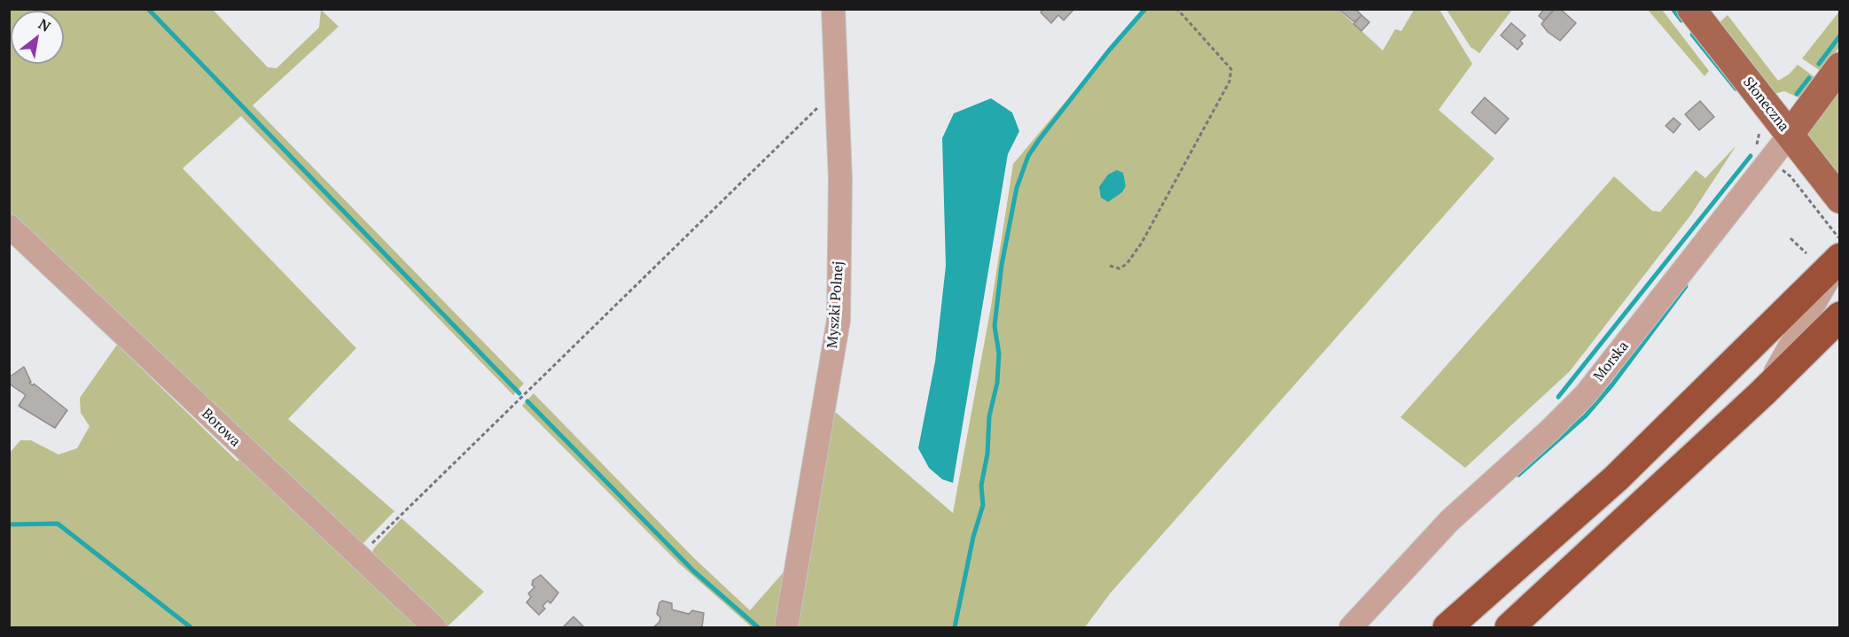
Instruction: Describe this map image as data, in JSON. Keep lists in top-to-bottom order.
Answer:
{
  "streets": {
    "main road": ["Słoneczna", "Morska"],
    "street": ["Myszki Polnej", "Borowa"]
  },
  "crossings": [
    ["Słoneczna", "Morska"]
  ],
  "north": "top right"
}
